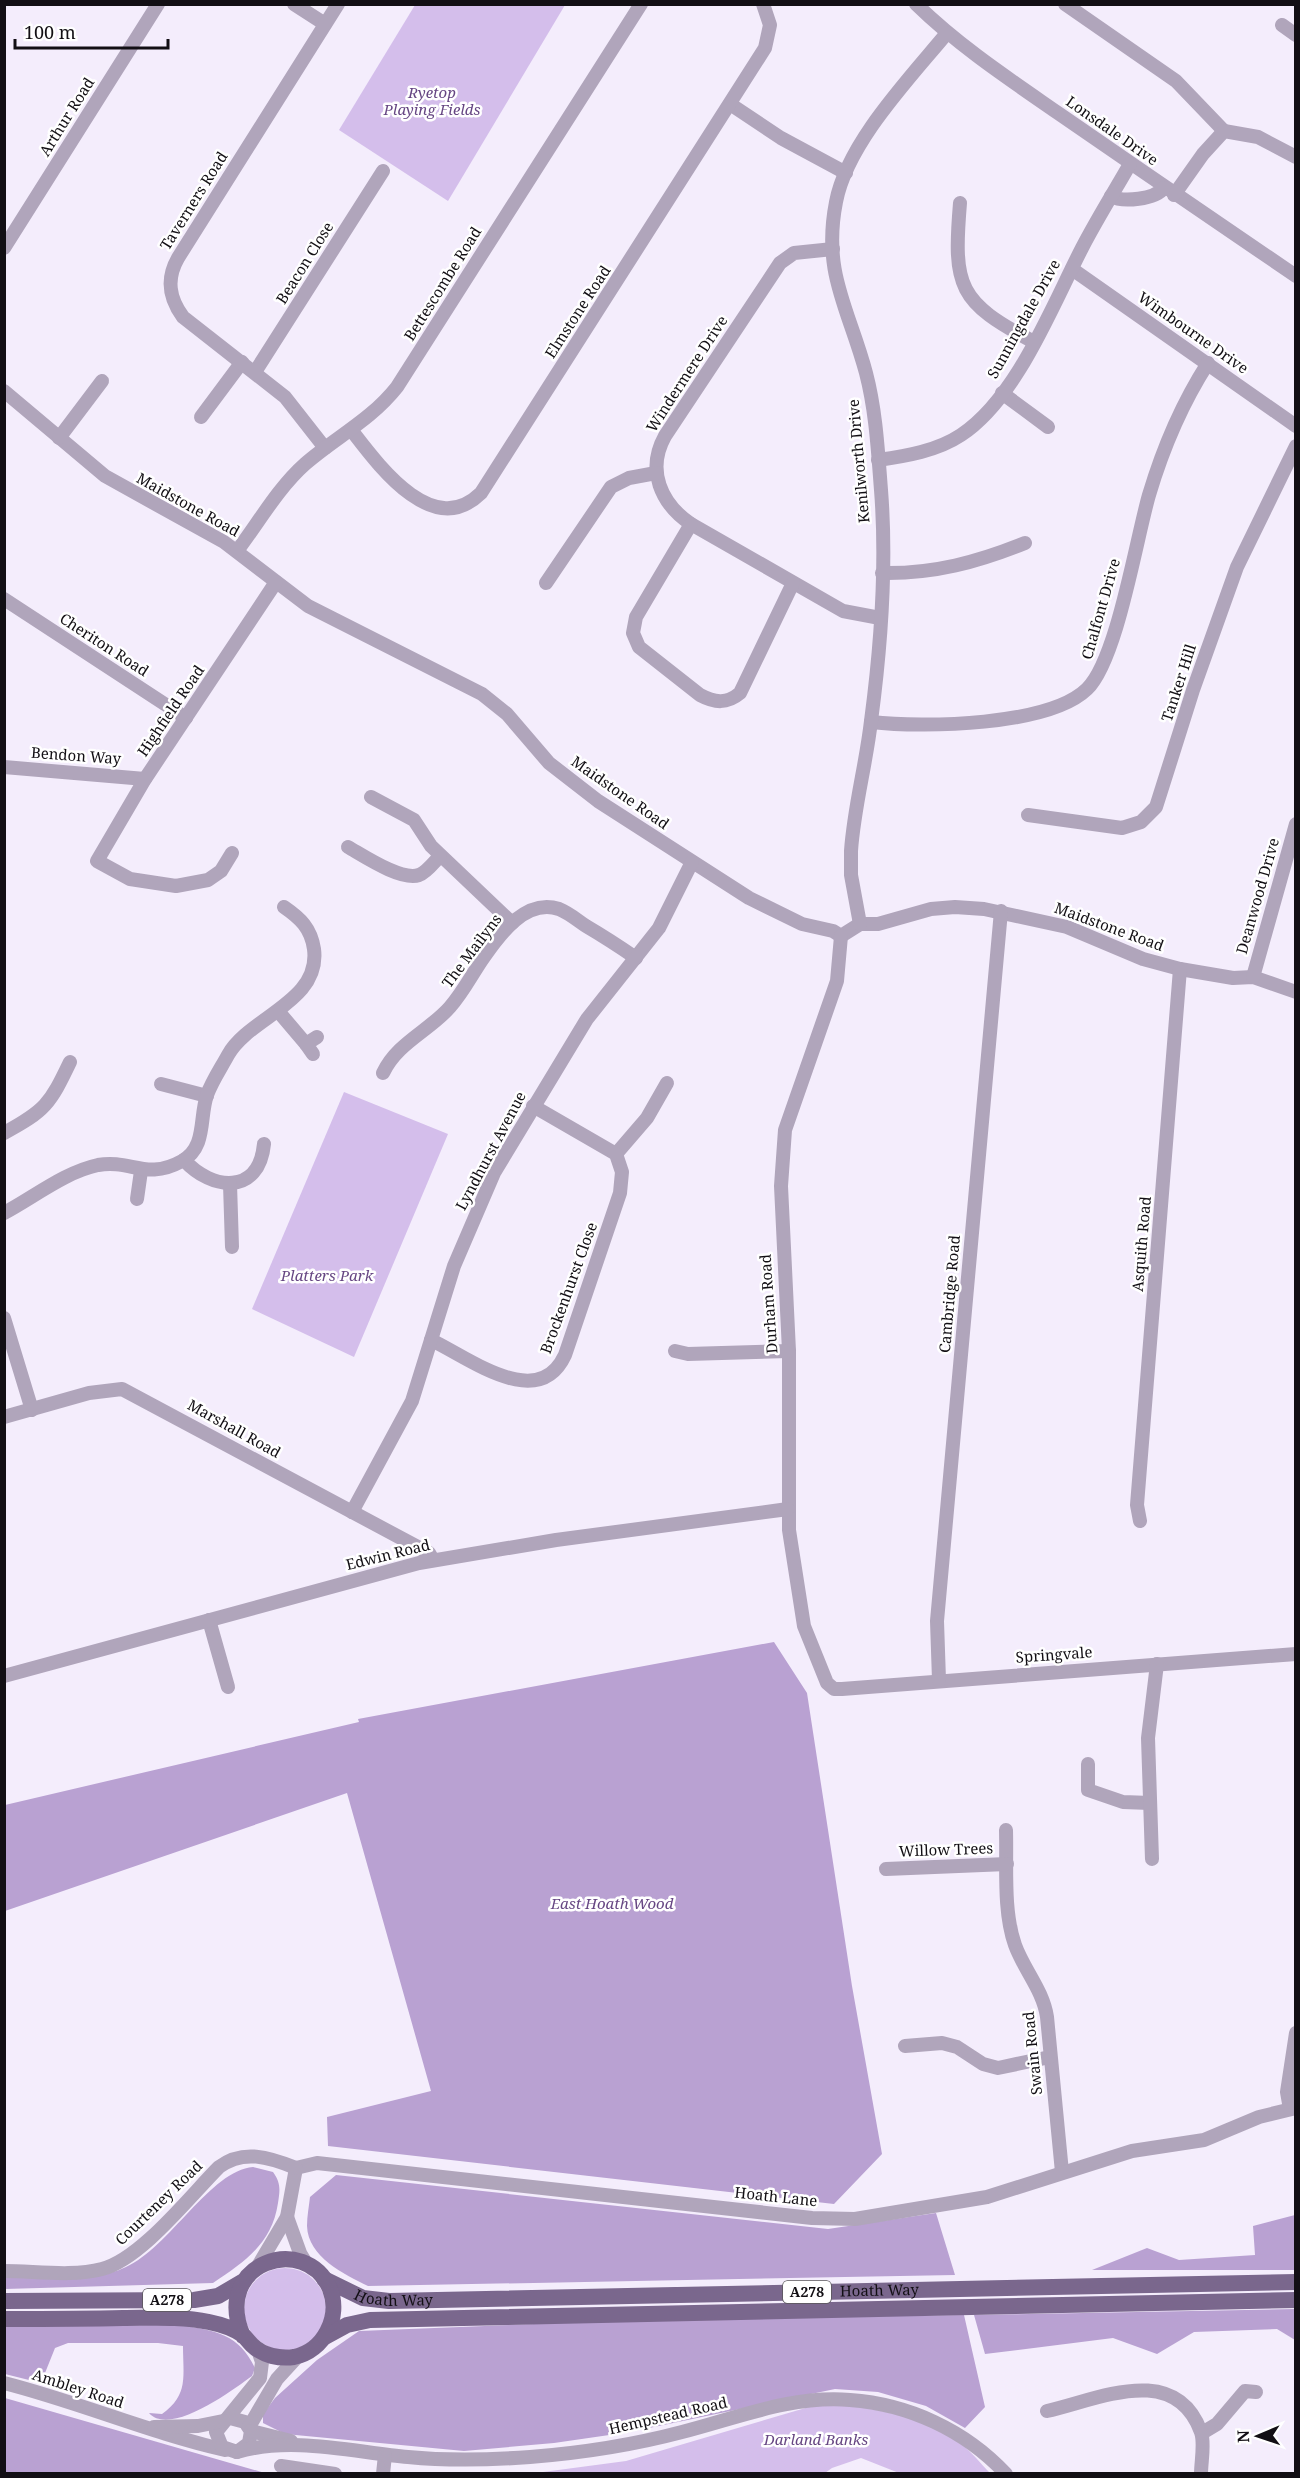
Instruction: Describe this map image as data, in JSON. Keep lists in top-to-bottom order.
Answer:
{
  "streets": {
    "main road": ["Hoath Way", "A278"],
    "street": [
      "Arthur Road",
      "Lonsdale Drive",
      "Taverners Road",
      "Beacon Close",
      "Bettescombe Road",
      "Elmstone Road",
      "Sunningdale Drive",
      "Wimbourne Drive",
      "Windermere Drive",
      "Kenilworth Drive",
      "Maidstone Road",
      "Chalfont Drive",
      "Cheriton Road",
      "Tanker Hill",
      "Highfield Road",
      "Bendon Way",
      "Deanwood Drive",
      "The Mailyns",
      "Lyndhurst Avenue",
      "Asquith Road",
      "Brockenhurst Close",
      "Cambridge Road",
      "Durham Road",
      "Marshall Road",
      "Edwin Road",
      "Springvale",
      "Willow Trees",
      "Swain Road",
      "Hoath Lane",
      "Courteney Road",
      "Ambley Road",
      "Hempstead Road"
    ]
  },
  "crossings": [
    ["Lonsdale Drive", "Sunningdale Drive"],
    ["Lonsdale Drive", "Kenilworth Drive"],
    ["Taverners Road", "Beacon Close"],
    ["Taverners Road", "Bettescombe Road"],
    ["Bettescombe Road", "Elmstone Road"],
    ["Bettescombe Road", "Maidstone Road"],
    ["Sunningdale Drive", "Wimbourne Drive"],
    ["Sunningdale Drive", "Kenilworth Drive"],
    ["Wimbourne Drive", "Chalfont Drive"],
    ["Windermere Drive", "Kenilworth Drive"],
    ["Kenilworth Drive", "Maidstone Road"],
    ["Kenilworth Drive", "Chalfont Drive"],
    ["Maidstone Road", "Highfield Road"],
    ["Maidstone Road", "Deanwood Drive"],
    ["Maidstone Road", "Lyndhurst Avenue"],
    ["Maidstone Road", "Asquith Road"],
    ["Maidstone Road", "Cambridge Road"],
    ["Maidstone Road", "Durham Road"],
    ["Cheriton Road", "Highfield Road"],
    ["Highfield Road", "Bendon Way"],
    ["The Mailyns", "Lyndhurst Avenue"],
    ["Lyndhurst Avenue", "Brockenhurst Close"],
    ["Lyndhurst Avenue", "Marshall Road"],
    ["Cambridge Road", "Springvale"],
    ["Durham Road", "Edwin Road"],
    ["Durham Road", "Springvale"],
    ["Marshall Road", "Edwin Road"],
    ["Willow Trees", "Swain Road"],
    ["Swain Road", "Hoath Lane"],
    ["Hoath Lane", "Courteney Road"],
    ["Hoath Way", "A278"],
    ["Ambley Road", "Hempstead Road"]
  ],
  "parks": [
    "Ryetop Playing Fields",
    "Platters Park",
    "East Hoath Wood",
    "Darland Banks"
  ],
  "scale_bar": "100 m",
  "north": "left"
}
